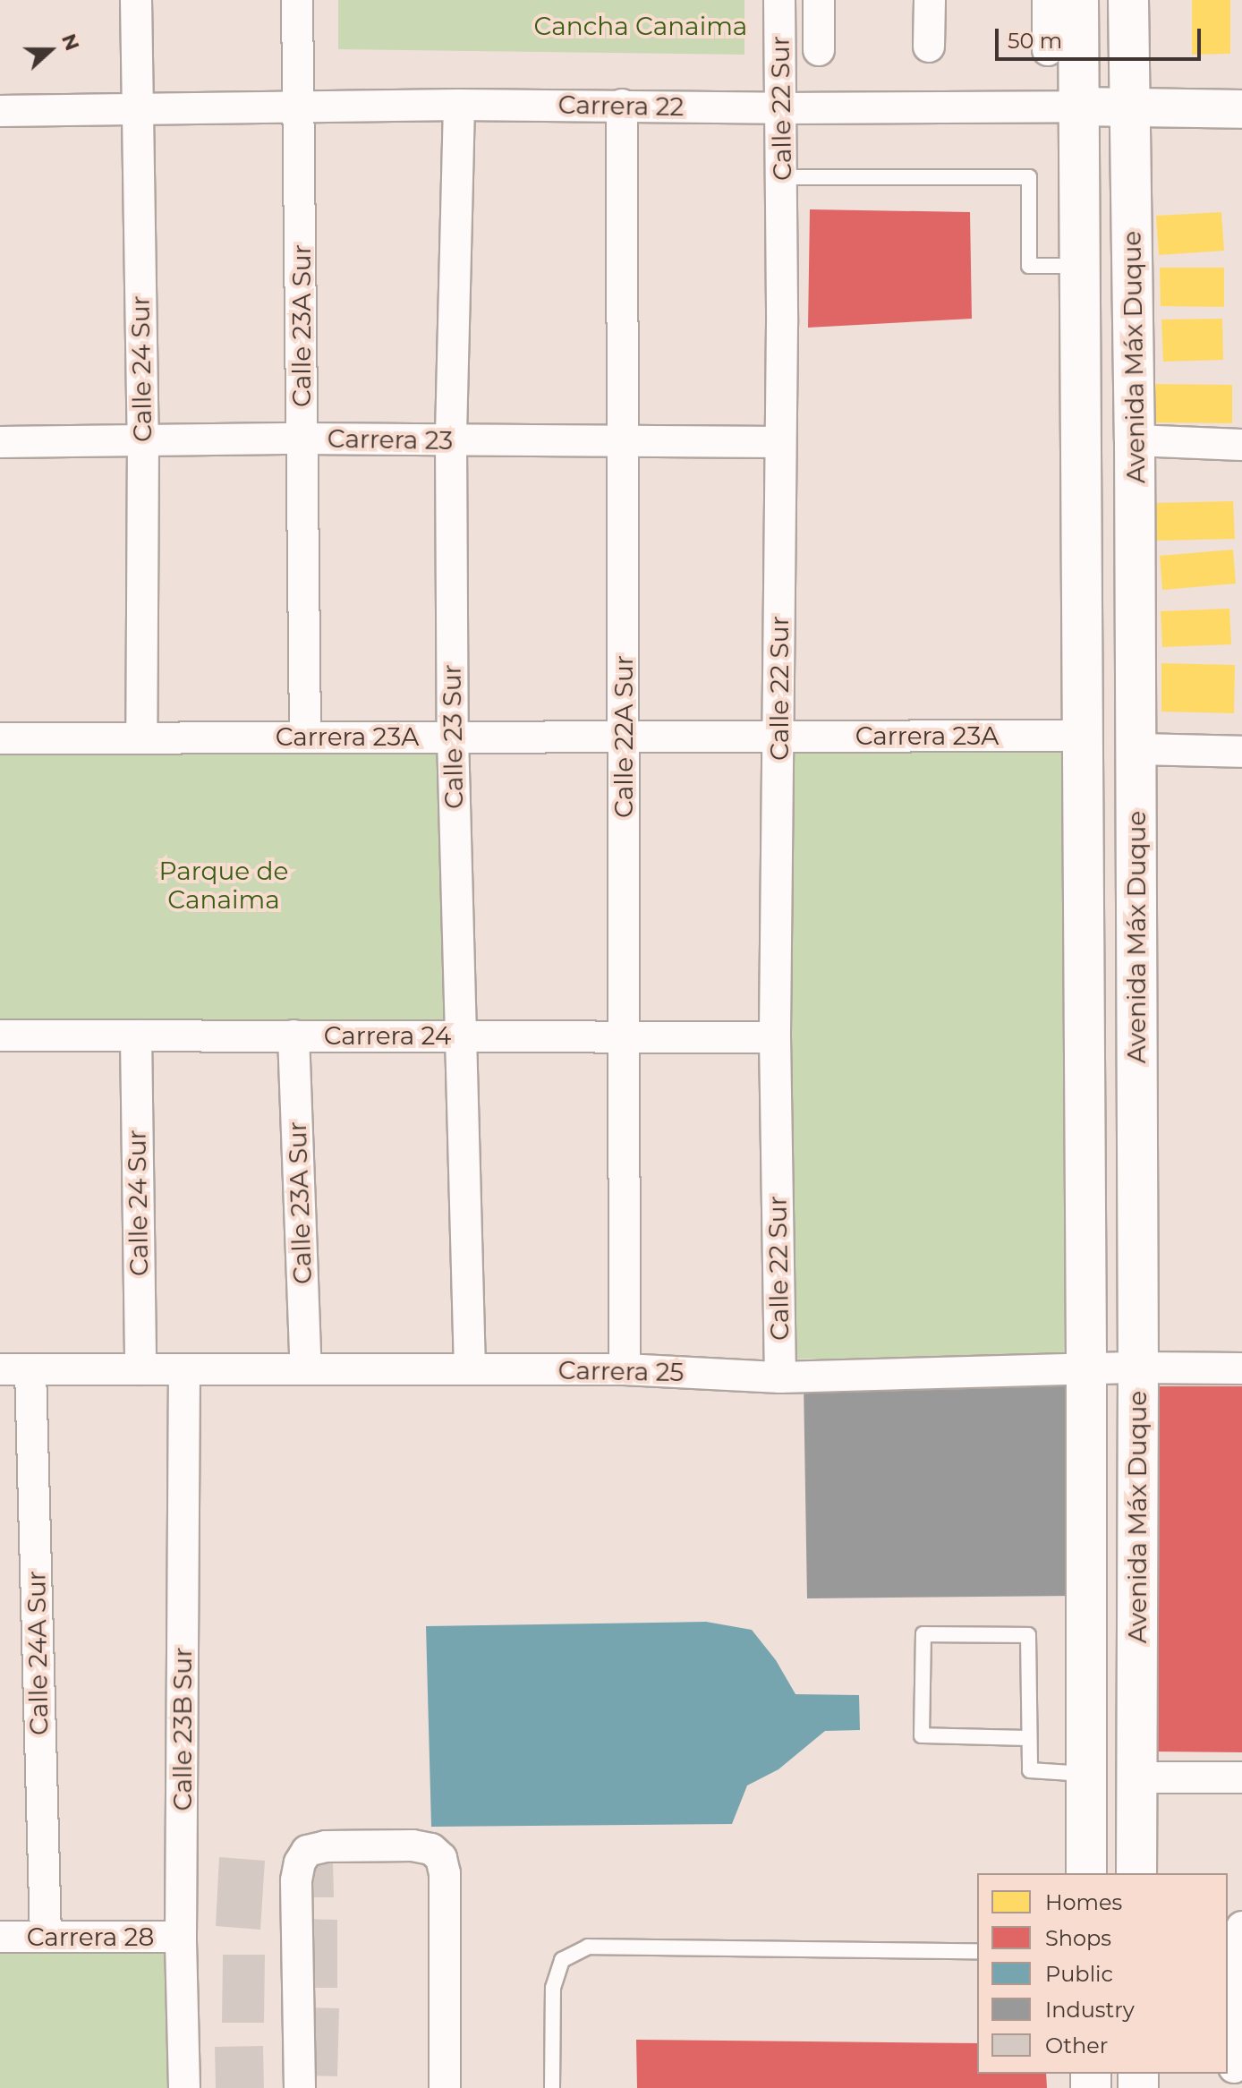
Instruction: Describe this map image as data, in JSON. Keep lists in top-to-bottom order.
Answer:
{
  "streets": {
    "main road": ["Avenida Máx Duque"],
    "street": [
      "Carrera 22",
      "Calle 22 Sur",
      "Calle 23A Sur",
      "Calle 24 Sur",
      "Carrera 23",
      "Carrera 23A",
      "Calle 23 Sur",
      "Calle 22A Sur",
      "Carrera 24",
      "Carrera 25",
      "Calle 24A Sur",
      "Calle 23B Sur",
      "Carrera 28"
    ]
  },
  "crossings": [
    ["Carrera 22", "Calle 22 Sur"],
    ["Carrera 22", "Calle 23A Sur"],
    ["Carrera 22", "Avenida Máx Duque"],
    ["Carrera 22", "Calle 24 Sur"],
    ["Carrera 22", "Calle 23 Sur"],
    ["Carrera 22", "Calle 22A Sur"],
    ["Calle 22 Sur", "Carrera 23"],
    ["Calle 22 Sur", "Carrera 23A"],
    ["Calle 22 Sur", "Carrera 24"],
    ["Calle 22 Sur", "Carrera 25"],
    ["Calle 23A Sur", "Carrera 23"],
    ["Calle 23A Sur", "Carrera 23A"],
    ["Calle 23A Sur", "Carrera 24"],
    ["Calle 23A Sur", "Carrera 25"],
    ["Avenida Máx Duque", "Carrera 23A"],
    ["Avenida Máx Duque", "Carrera 25"],
    ["Calle 24 Sur", "Carrera 23"],
    ["Calle 24 Sur", "Carrera 23A"],
    ["Calle 24 Sur", "Carrera 24"],
    ["Calle 24 Sur", "Carrera 25"],
    ["Carrera 23", "Calle 23 Sur"],
    ["Carrera 23", "Calle 22A Sur"],
    ["Carrera 23A", "Calle 23 Sur"],
    ["Carrera 23A", "Calle 22A Sur"],
    ["Calle 23 Sur", "Carrera 24"],
    ["Calle 23 Sur", "Carrera 25"],
    ["Calle 22A Sur", "Carrera 24"],
    ["Calle 22A Sur", "Carrera 25"],
    ["Carrera 25", "Calle 24A Sur"],
    ["Carrera 25", "Calle 23B Sur"],
    ["Calle 24A Sur", "Carrera 28"],
    ["Calle 23B Sur", "Carrera 28"]
  ],
  "parks": ["Cancha Canaima", "Parque de Canaima"],
  "legend": [
    "Homes",
    "Shops",
    "Public",
    "Industry",
    "Other"
  ],
  "scale_bar": "50 m",
  "north": "right"
}
